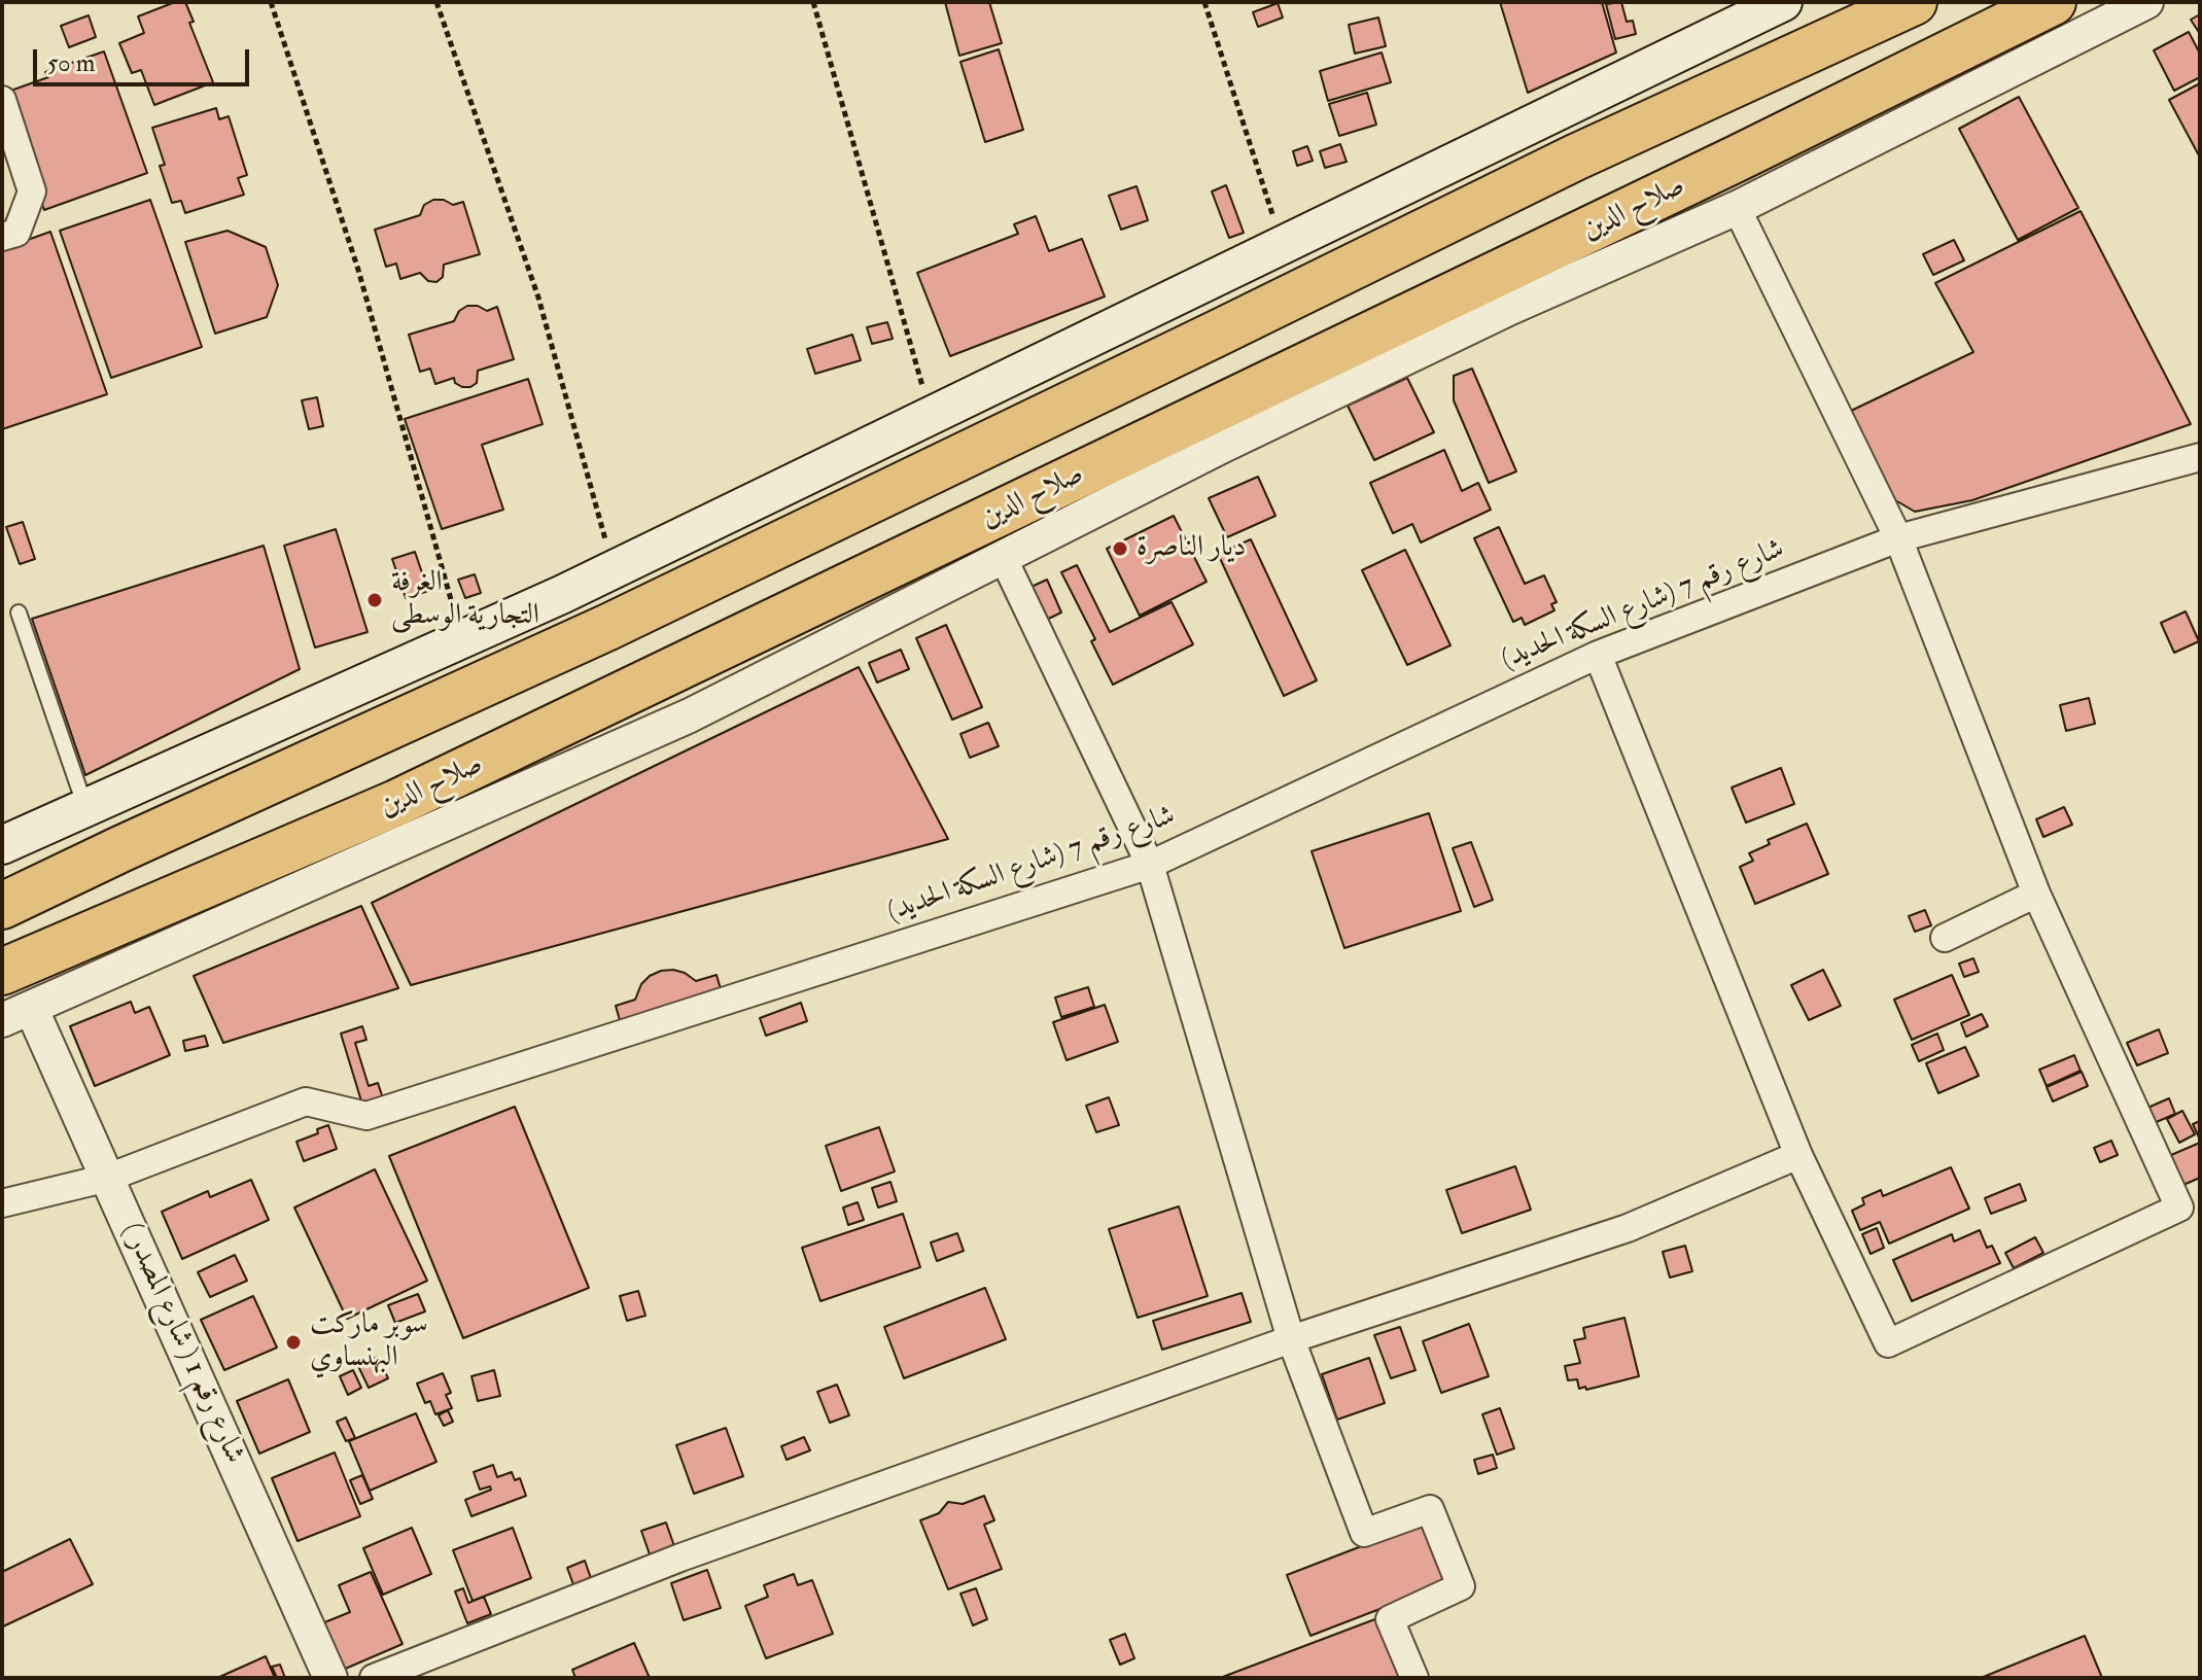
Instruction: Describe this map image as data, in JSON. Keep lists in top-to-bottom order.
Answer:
{
  "streets": {
    "highway": ["صلاح الدين"],
    "street": ["شارع رقم 7 (شارع السكة الحديد)", "شارع رقم 1 ( شارع المصدر )"]
  },
  "crossings": [
    ["شارع رقم 7 (شارع السكة الحديد)", "شارع رقم 1 ( شارع المصدر )"]
  ],
  "places": ["ديار الناصرة", "الغرفة التجارية الوسطى", "سوبر ماركت البهنساوي"],
  "scale_bar": "50 m"
}
